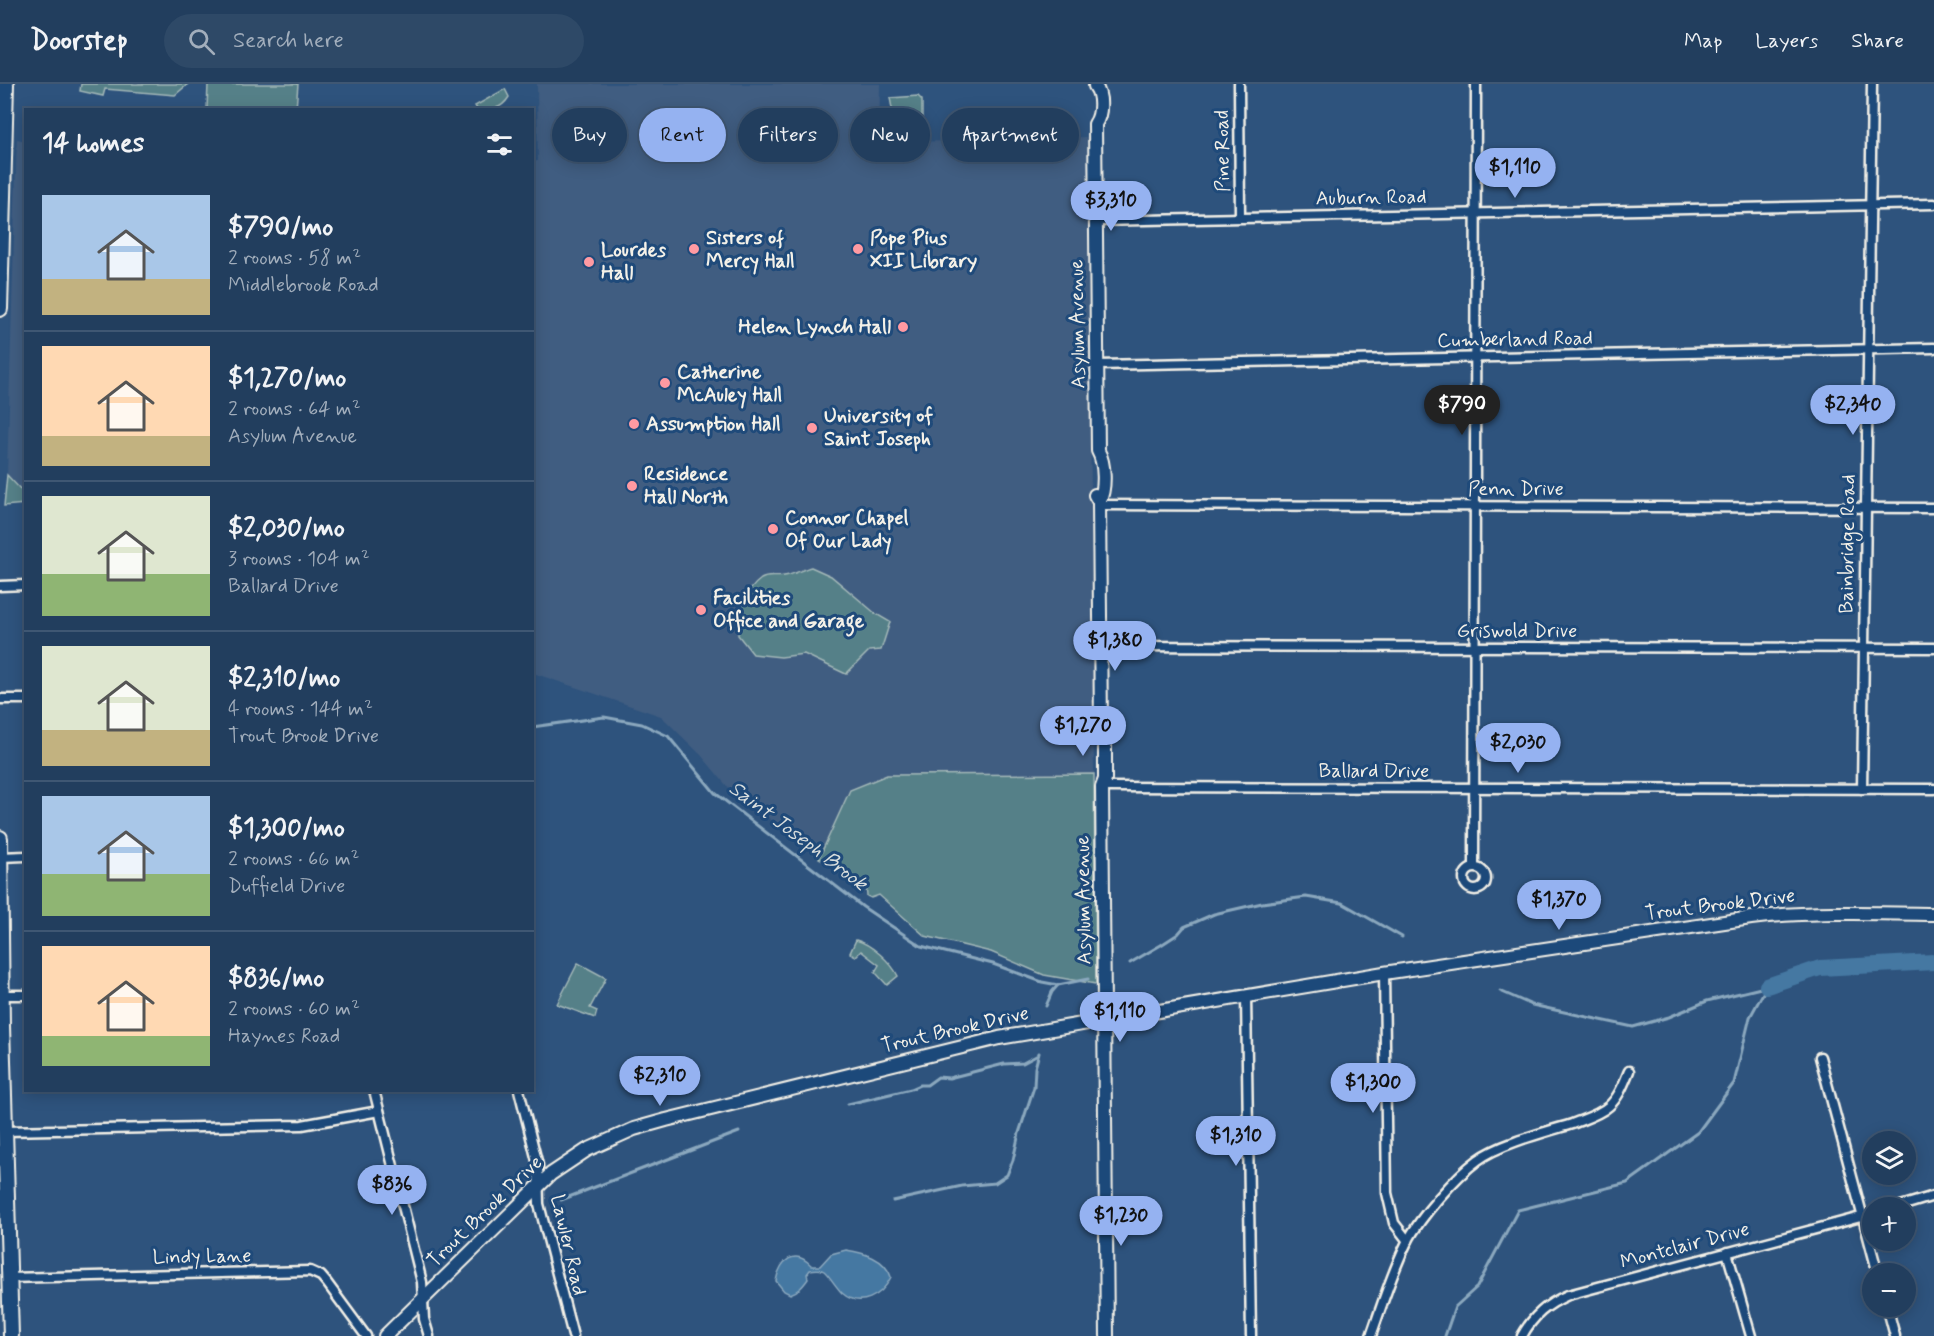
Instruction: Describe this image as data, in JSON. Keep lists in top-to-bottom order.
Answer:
{
  "streets": {
    "main road": ["Asylum Avenue", "Trout Brook Drive"],
    "street": [
      "Pine Road",
      "Auburn Road",
      "Cumberland Road",
      "Penn Drive",
      "Bainbridge Road",
      "Griswold Drive",
      "Ballard Drive",
      "Lawler Road",
      "Montclair Drive",
      "Lindy Lane"
    ]
  },
  "crossings": [
    ["Pine Road", "Auburn Road"],
    ["Auburn Road", "Asylum Avenue"],
    ["Auburn Road", "Bainbridge Road"],
    ["Asylum Avenue", "Cumberland Road"],
    ["Asylum Avenue", "Penn Drive"],
    ["Asylum Avenue", "Griswold Drive"],
    ["Asylum Avenue", "Ballard Drive"],
    ["Asylum Avenue", "Trout Brook Drive"],
    ["Cumberland Road", "Bainbridge Road"],
    ["Penn Drive", "Bainbridge Road"],
    ["Bainbridge Road", "Griswold Drive"],
    ["Bainbridge Road", "Ballard Drive"],
    ["Trout Brook Drive", "Lawler Road"]
  ],
  "water": ["Saint Joseph Brook"],
  "places": [
    "Sisters of Mercy Hall",
    "Pope Pius XII Library",
    "Lourdes Hall",
    "Helen Lynch Hall",
    "Catherine McAuley Hall",
    "Assumption Hall",
    "University of Saint Joseph",
    "Residence Hall North",
    "Connor Chapel Of Our Lady",
    "Facilities Office and Garage"
  ],
  "page": {
    "header": "Doorstep",
    "search": "Search here",
    "nav": ["Map", "Layers", "Share"],
    "chip": [
      "Buy",
      "Rent",
      "Filters",
      "New",
      "Apartment"
    ],
    "heading": "14 homes",
    "price": [
      "$1,110",
      "$3,310",
      "$790",
      "$2,340",
      "$1,380",
      "$1,270",
      "$2,030",
      "$1,370",
      "$1,110",
      "$2,310",
      "$1,300",
      "$1,310",
      "$836",
      "$1,230"
    ],
    "list": [
      {
        "name": "$790/mo",
        "note": "2 rooms · 58 m² · Middlebrook Road"
      },
      {
        "name": "$1,270/mo",
        "note": "2 rooms · 64 m² · Asylum Avenue"
      },
      {
        "name": "$2,030/mo",
        "note": "3 rooms · 104 m² · Ballard Drive"
      },
      {
        "name": "$2,310/mo",
        "note": "4 rooms · 144 m² · Trout Brook Drive"
      },
      {
        "name": "$1,300/mo",
        "note": "2 rooms · 66 m² · Duffield Drive"
      },
      {
        "name": "$836/mo",
        "note": "2 rooms · 60 m² · Haynes Road"
      }
    ],
    "map_buttons": ["+", "−"]
  }
}
